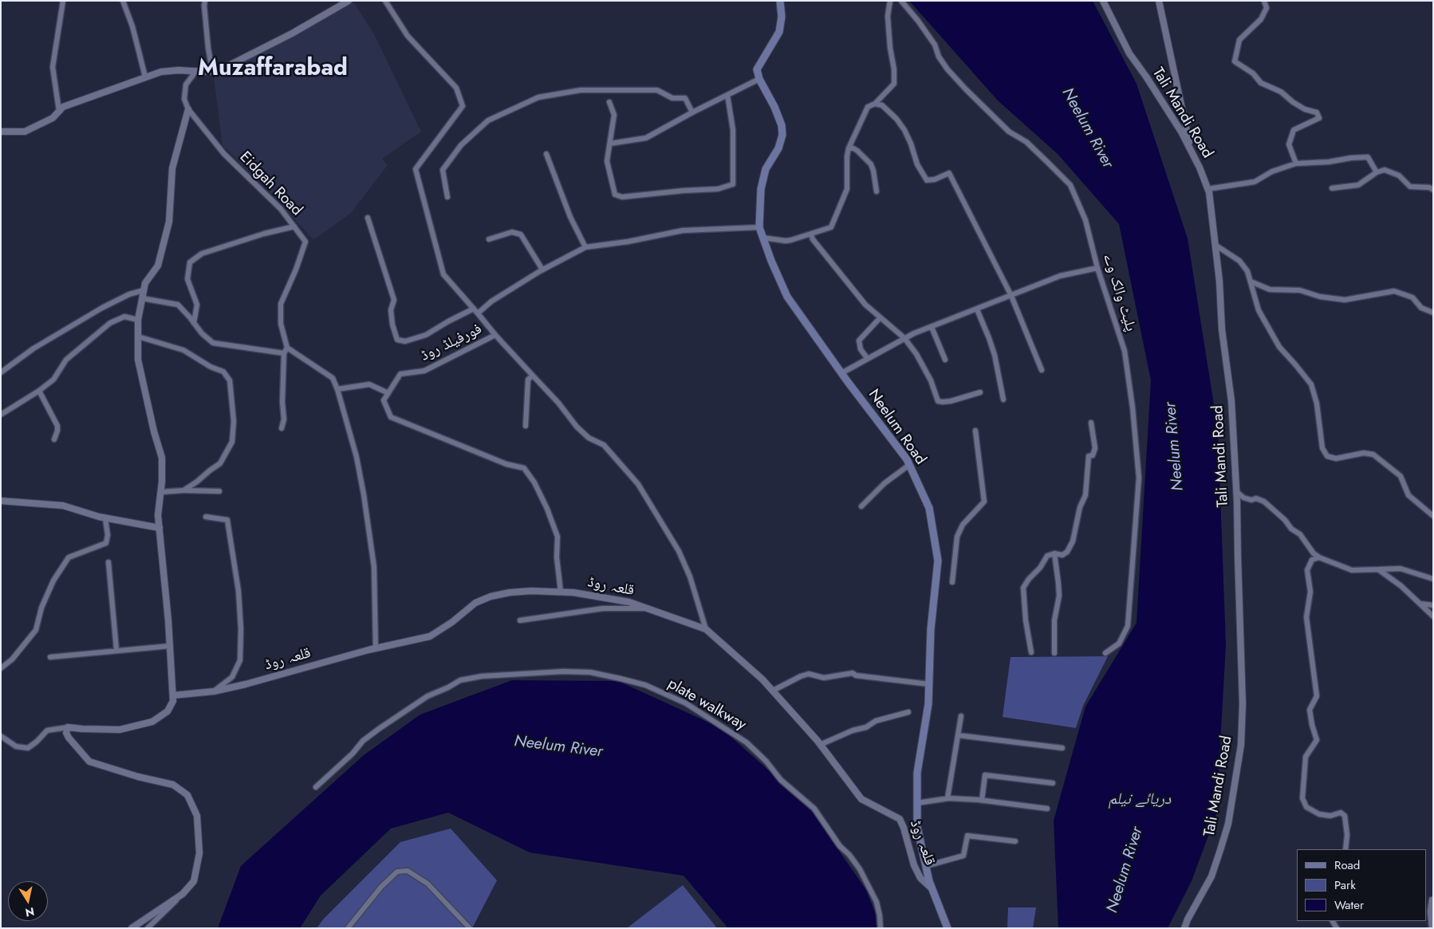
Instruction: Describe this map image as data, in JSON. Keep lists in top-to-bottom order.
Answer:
{
  "streets": {
    "main road": ["Neelum Road"],
    "street": [
      "Tali Mandi Road",
      "Eidgah Road",
      "پلیٹ والک وے",
      "فورفیلڈ روڈ",
      "قلعہ روڈ",
      "plate walkway"
    ]
  },
  "crossings": [
    ["فورفیلڈ روڈ", "Neelum Road"],
    ["Neelum Road", "قلعہ روڈ"]
  ],
  "districts": ["Muzaffarabad"],
  "water": ["Neelum River", "دریائے نیلم"],
  "legend": ["Road", "Park", "Water"],
  "north": "bottom"
}
